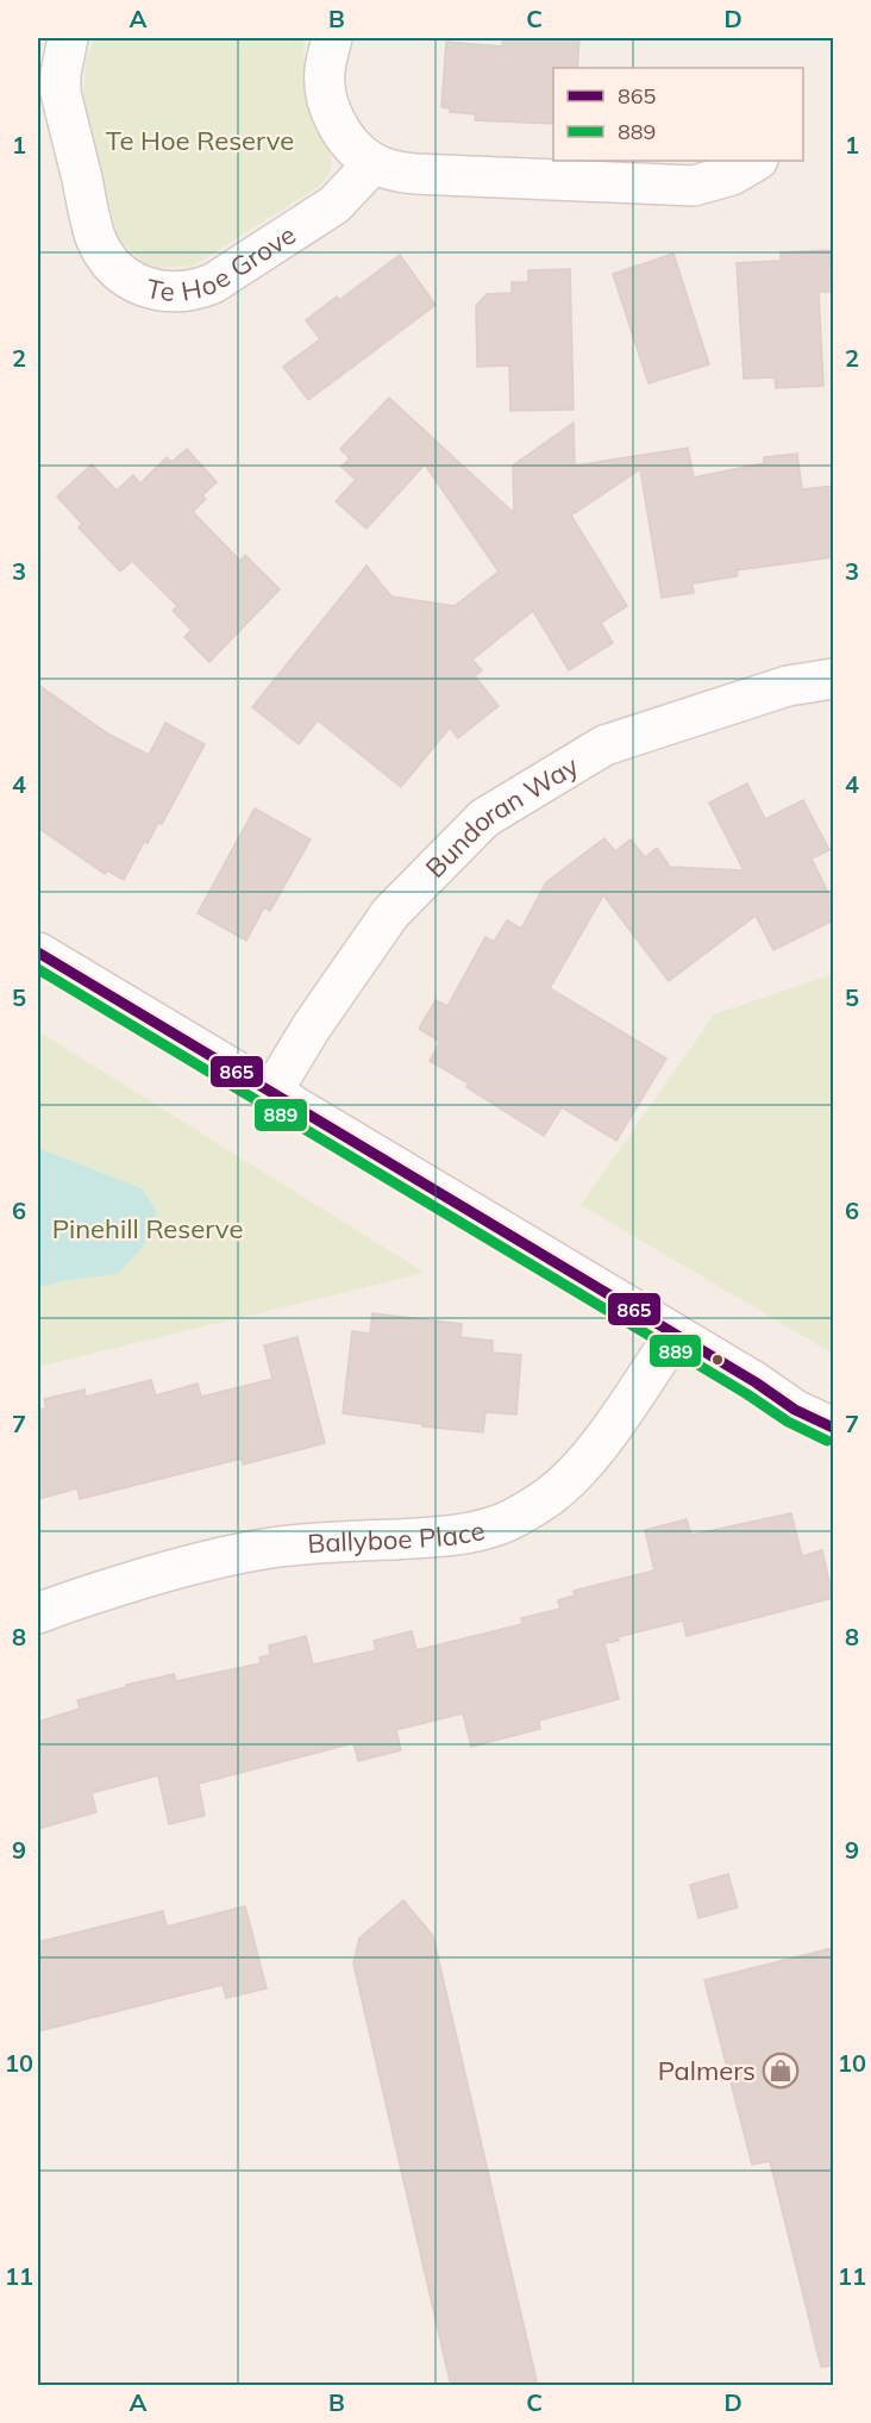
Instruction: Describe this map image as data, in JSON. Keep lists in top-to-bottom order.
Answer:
{
  "streets": {
    "street": ["Te Hoe Grove", "Bundoran Way", "Ballyboe Place"]
  },
  "parks": ["Te Hoe Reserve", "Pinehill Reserve"],
  "places": {
    "shop": ["Palmers"]
  },
  "lines": ["transit line 865", "transit line 889"],
  "legend": ["865", "889"],
  "grid": {
    "columns": [
      "A",
      "B",
      "C",
      "D"
    ],
    "rows": [
      "1",
      "2",
      "3",
      "4",
      "5",
      "6",
      "7",
      "8",
      "9",
      "10",
      "11"
    ]
  }
}
